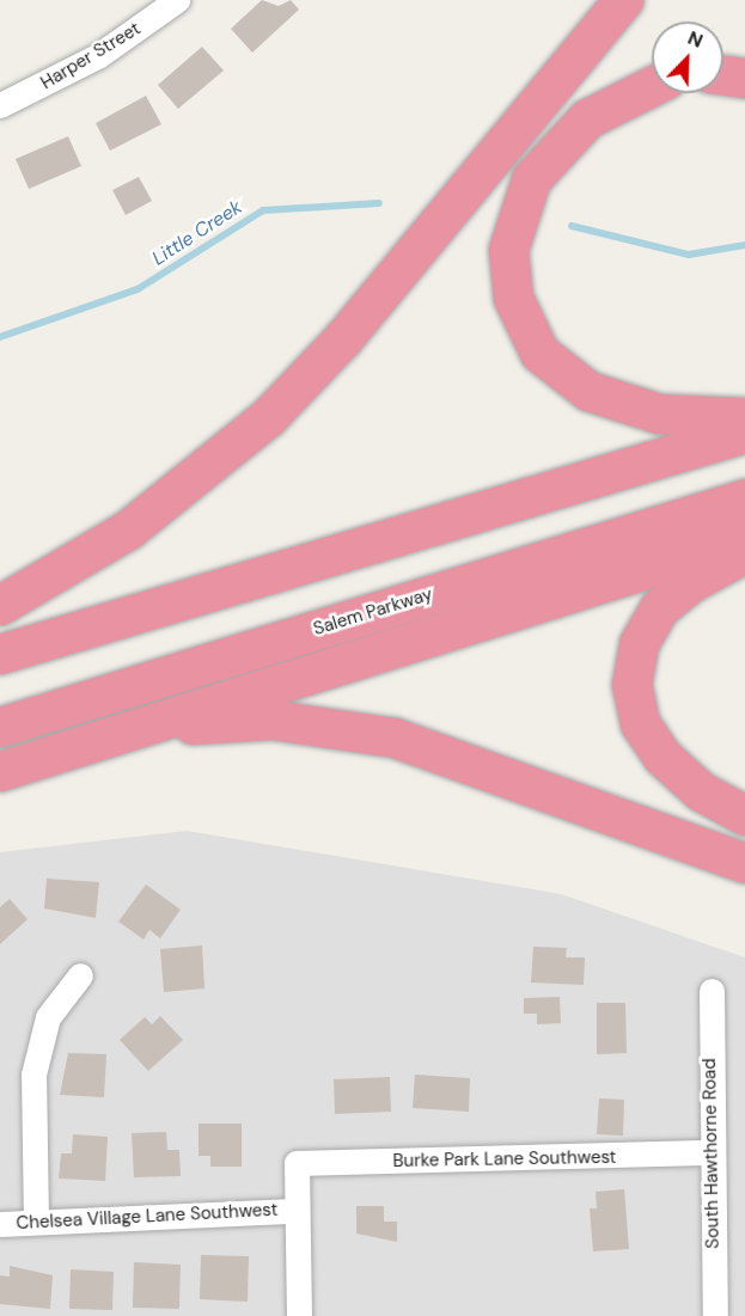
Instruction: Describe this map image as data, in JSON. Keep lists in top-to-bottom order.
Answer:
{
  "streets": {
    "highway": ["Salem Parkway"],
    "street": [
      "Harper Street",
      "South Hawthorne Road",
      "Burke Park Lane Southwest",
      "Chelsea Village Lane Southwest"
    ]
  },
  "crossings": [
    ["South Hawthorne Road", "Burke Park Lane Southwest"],
    ["Burke Park Lane Southwest", "Chelsea Village Lane Southwest"]
  ],
  "water": ["Little Creek"],
  "north": "top right"
}
